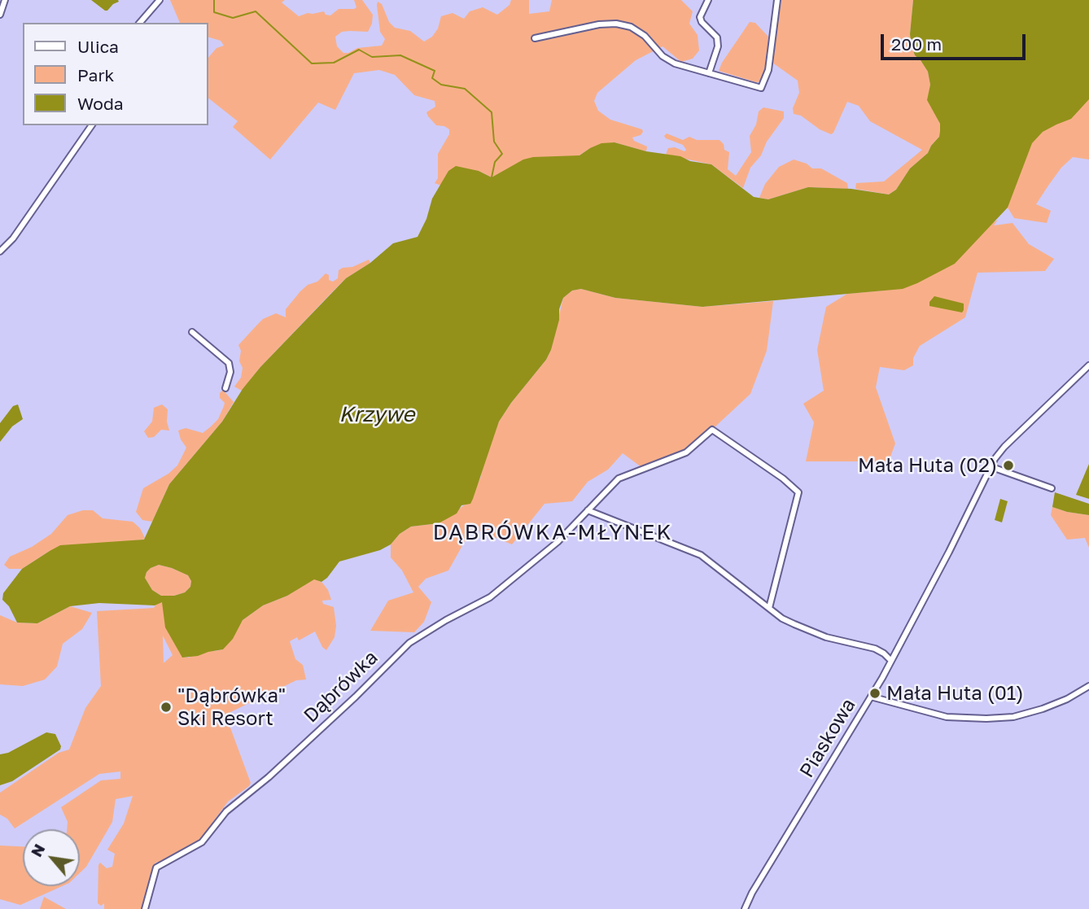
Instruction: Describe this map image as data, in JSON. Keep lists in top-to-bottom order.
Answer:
{
  "streets": {
    "street": ["Dąbrówka", "Piaskowa"]
  },
  "districts": ["DĄBRÓWKA-MŁYNEK"],
  "water": ["Krzywe"],
  "places": ["Mała Huta (02)", "Mała Huta (01)", "\"Dąbrówka\" Ski Resort"],
  "legend": ["Ulica", "Park", "Woda"],
  "scale_bar": "200 m",
  "north": "top left"
}
